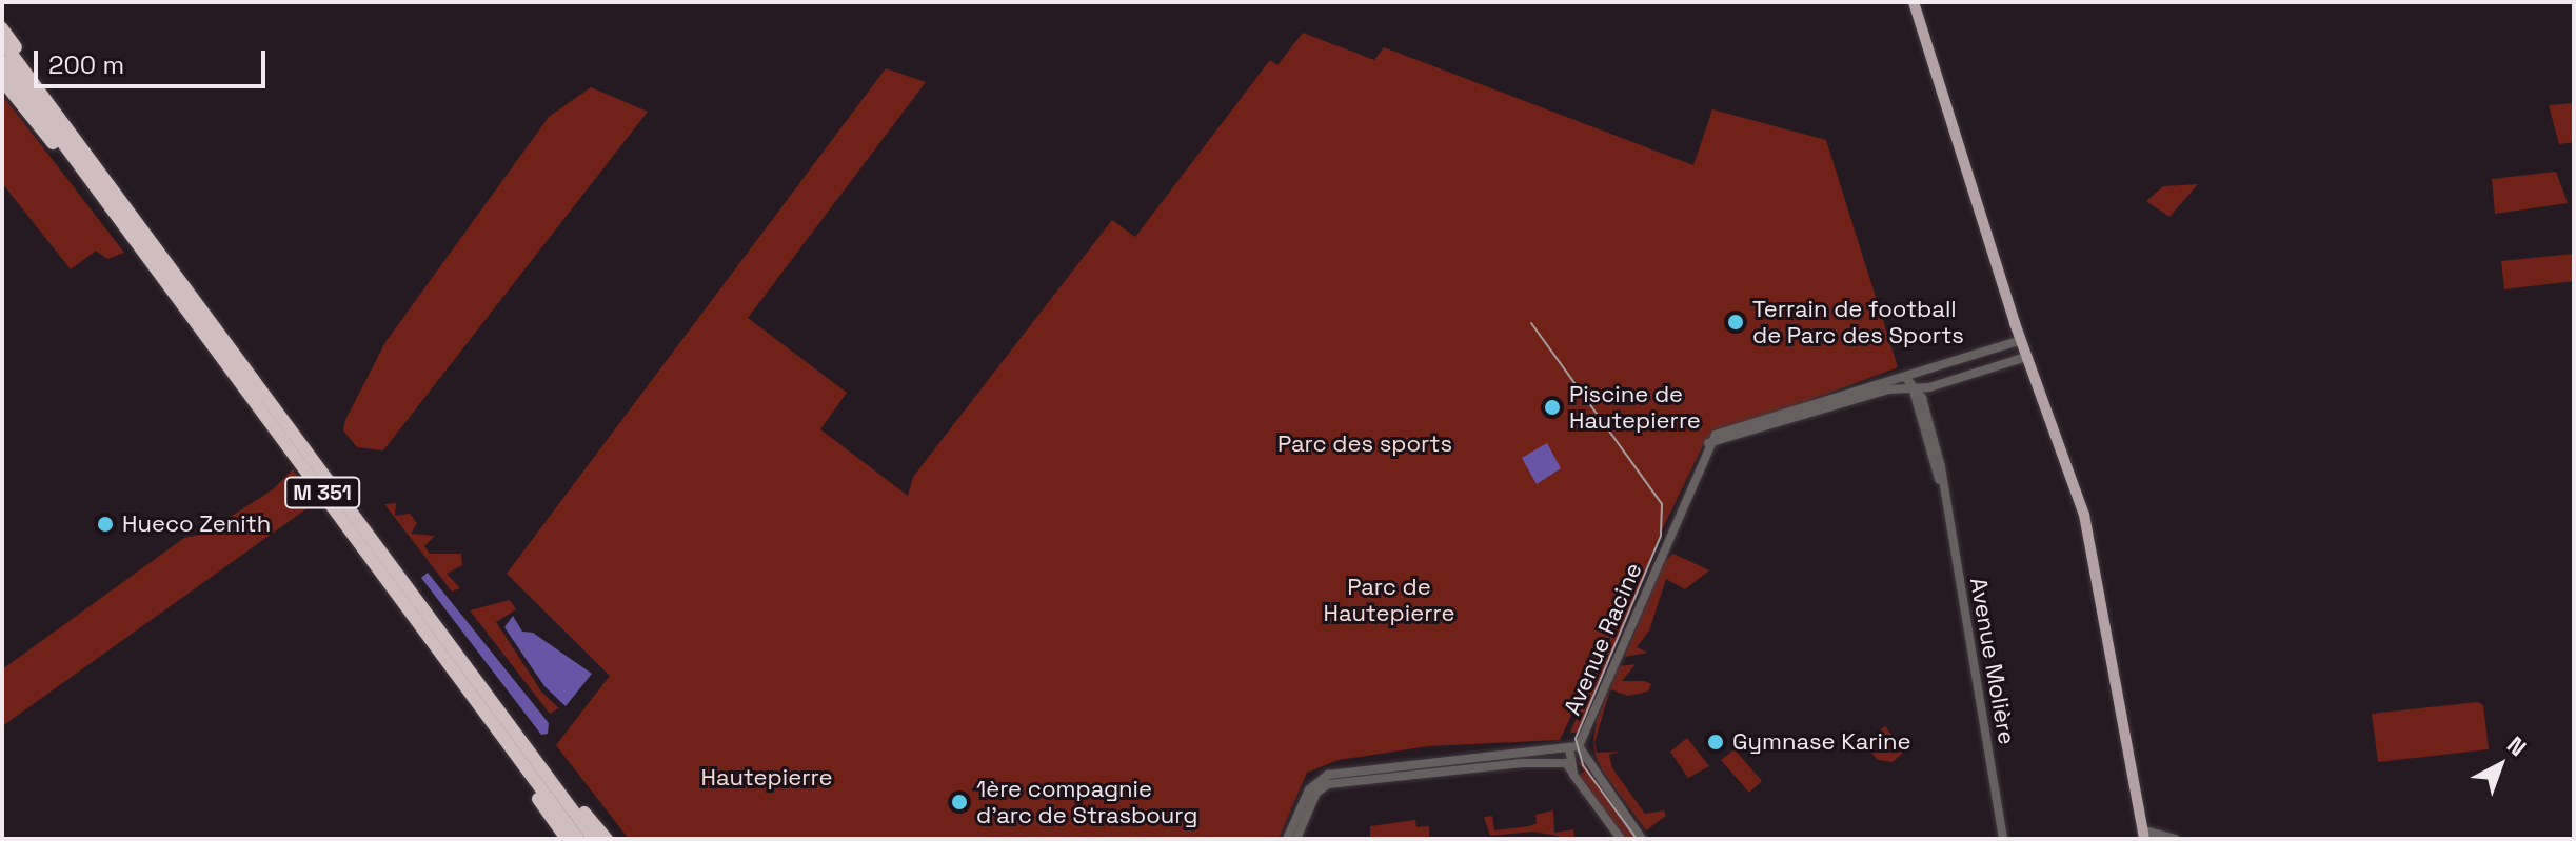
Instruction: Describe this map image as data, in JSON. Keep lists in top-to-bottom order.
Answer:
{
  "streets": {
    "highway": ["M 351"],
    "street": ["Avenue Racine", "Avenue Molière"]
  },
  "parks": ["Parc des sports", "Parc de Hautepierre", "Hautepierre"],
  "places": [
    "Terrain de football de Parc des Sports",
    "Piscine de Hautepierre",
    "Hueco Zenith",
    "Gymnase Karine",
    "1ère compagnie d'arc de Strasbourg"
  ],
  "scale_bar": "200 m",
  "north": "top right"
}
